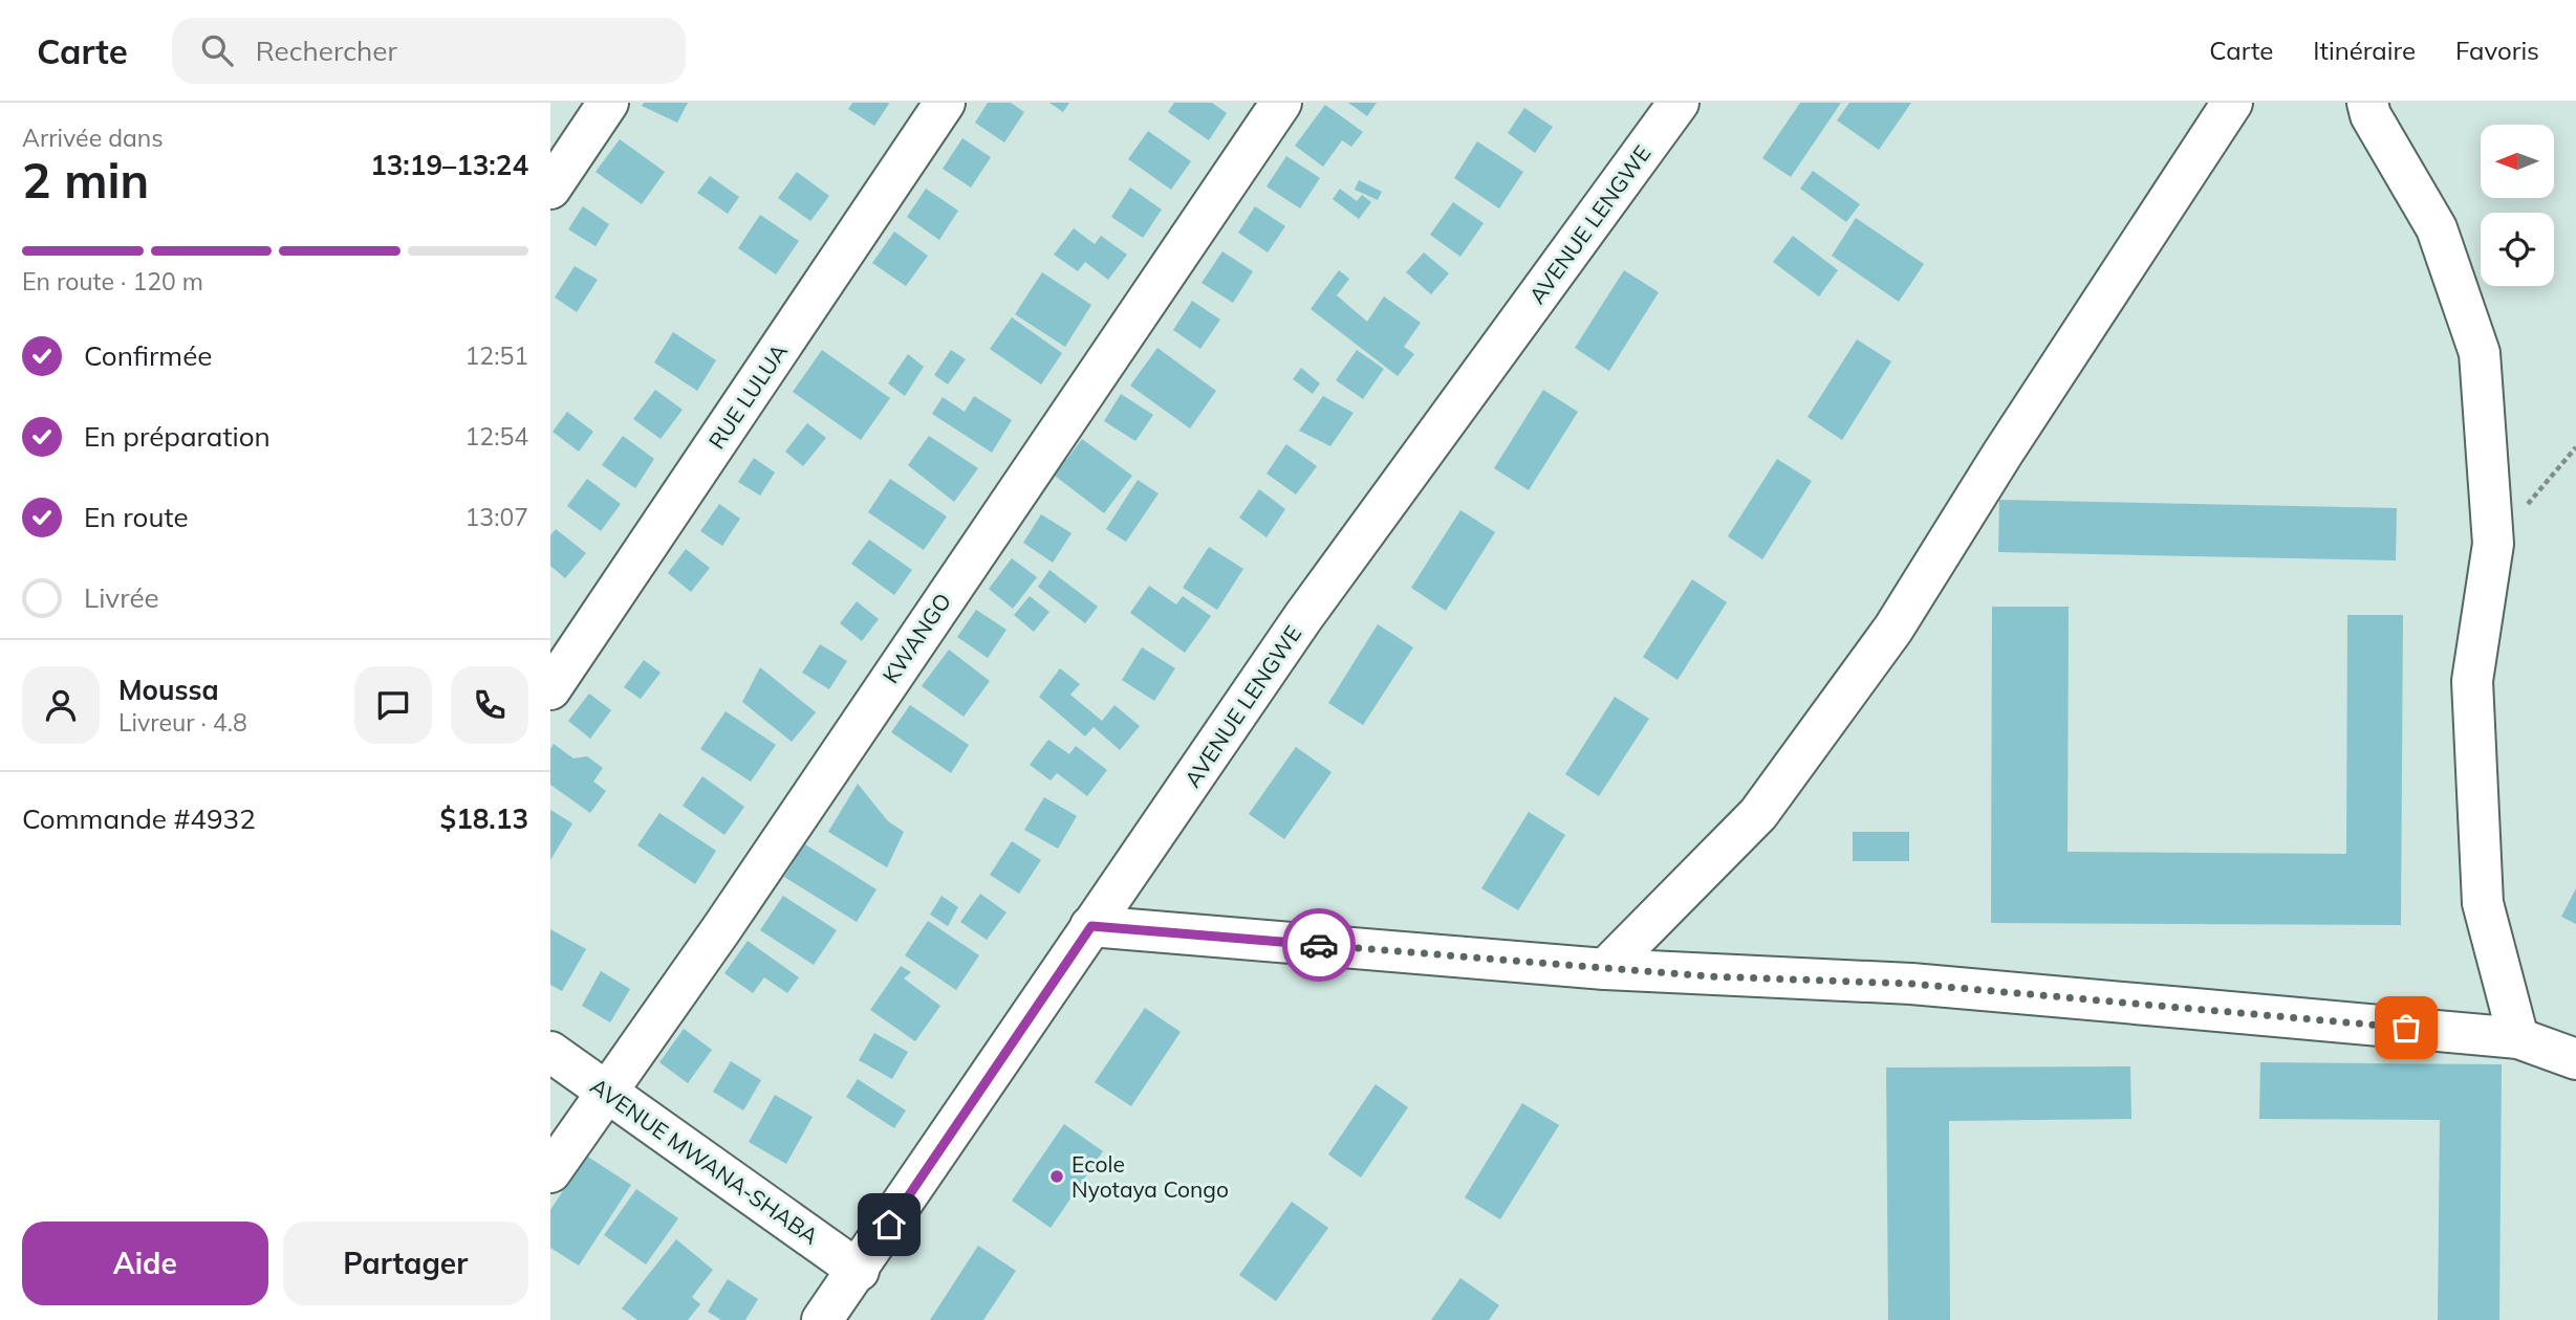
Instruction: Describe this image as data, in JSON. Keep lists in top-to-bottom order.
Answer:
{
  "streets": {
    "street": [
      "AVENUE LENGWE",
      "RUE LULUA",
      "KWANGO",
      "AVENUE MWANA-SHABA"
    ]
  },
  "crossings": [
    ["AVENUE LENGWE", "AVENUE MWANA-SHABA"],
    ["KWANGO", "AVENUE MWANA-SHABA"]
  ],
  "places": ["Ecole Nyotaya Congo"],
  "north": "left",
  "page": {
    "header": "Carte",
    "search": "Rechercher",
    "nav": ["Carte", "Itinéraire", "Favoris"],
    "heading": ["2 min", "Arrivée dans", "13:19–13:24"],
    "panel": [
      "Moussa",
      "Livreur · 4.8",
      "Commande #4932",
      "$18.13"
    ],
    "bar": "En route · 120 m",
    "list": [
      ["Confirmée", "12:51"],
      ["En préparation", "12:54"],
      ["En route", "13:07"],
      "Livrée"
    ],
    "buttons": ["Aide", "Partager"]
  }
}
